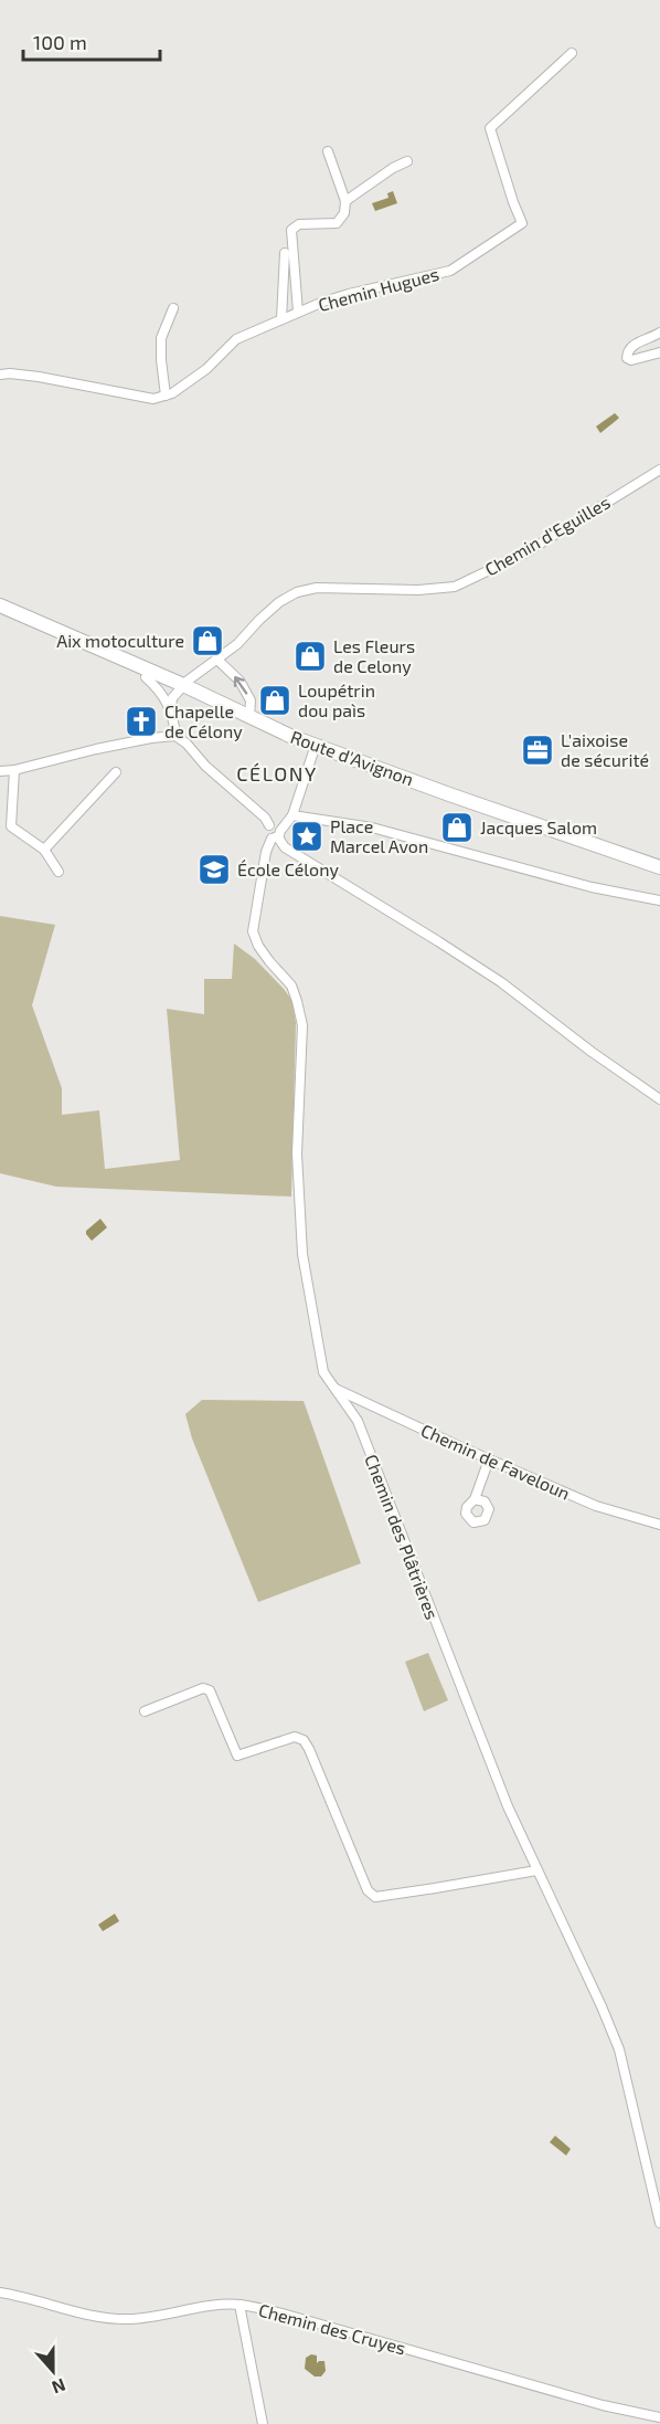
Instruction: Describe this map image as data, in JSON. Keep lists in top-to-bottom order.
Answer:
{
  "streets": {
    "main road": ["Route d'Avignon"],
    "street": [
      "Chemin Hugues",
      "Chemin d'Eguilles",
      "Chemin de Faveloun",
      "Chemin des Plâtrières",
      "Chemin des Cruyes"
    ]
  },
  "crossings": [
    ["Chemin d'Eguilles", "Route d'Avignon"],
    ["Chemin de Faveloun", "Chemin des Plâtrières"]
  ],
  "districts": ["CÉLONY"],
  "places": {
    "shop": [
      "Aix motoculture",
      "Les Fleurs de Celony",
      "Loupétrin dou paìs",
      "Jacques Salom"
    ],
    "church": ["Chapelle de Célony"],
    "office": ["L'aixoise de sécurité"],
    "place": ["Place Marcel Avon"],
    "school or university": ["École Célony"]
  },
  "scale_bar": "100 m",
  "north": "bottom"
}
